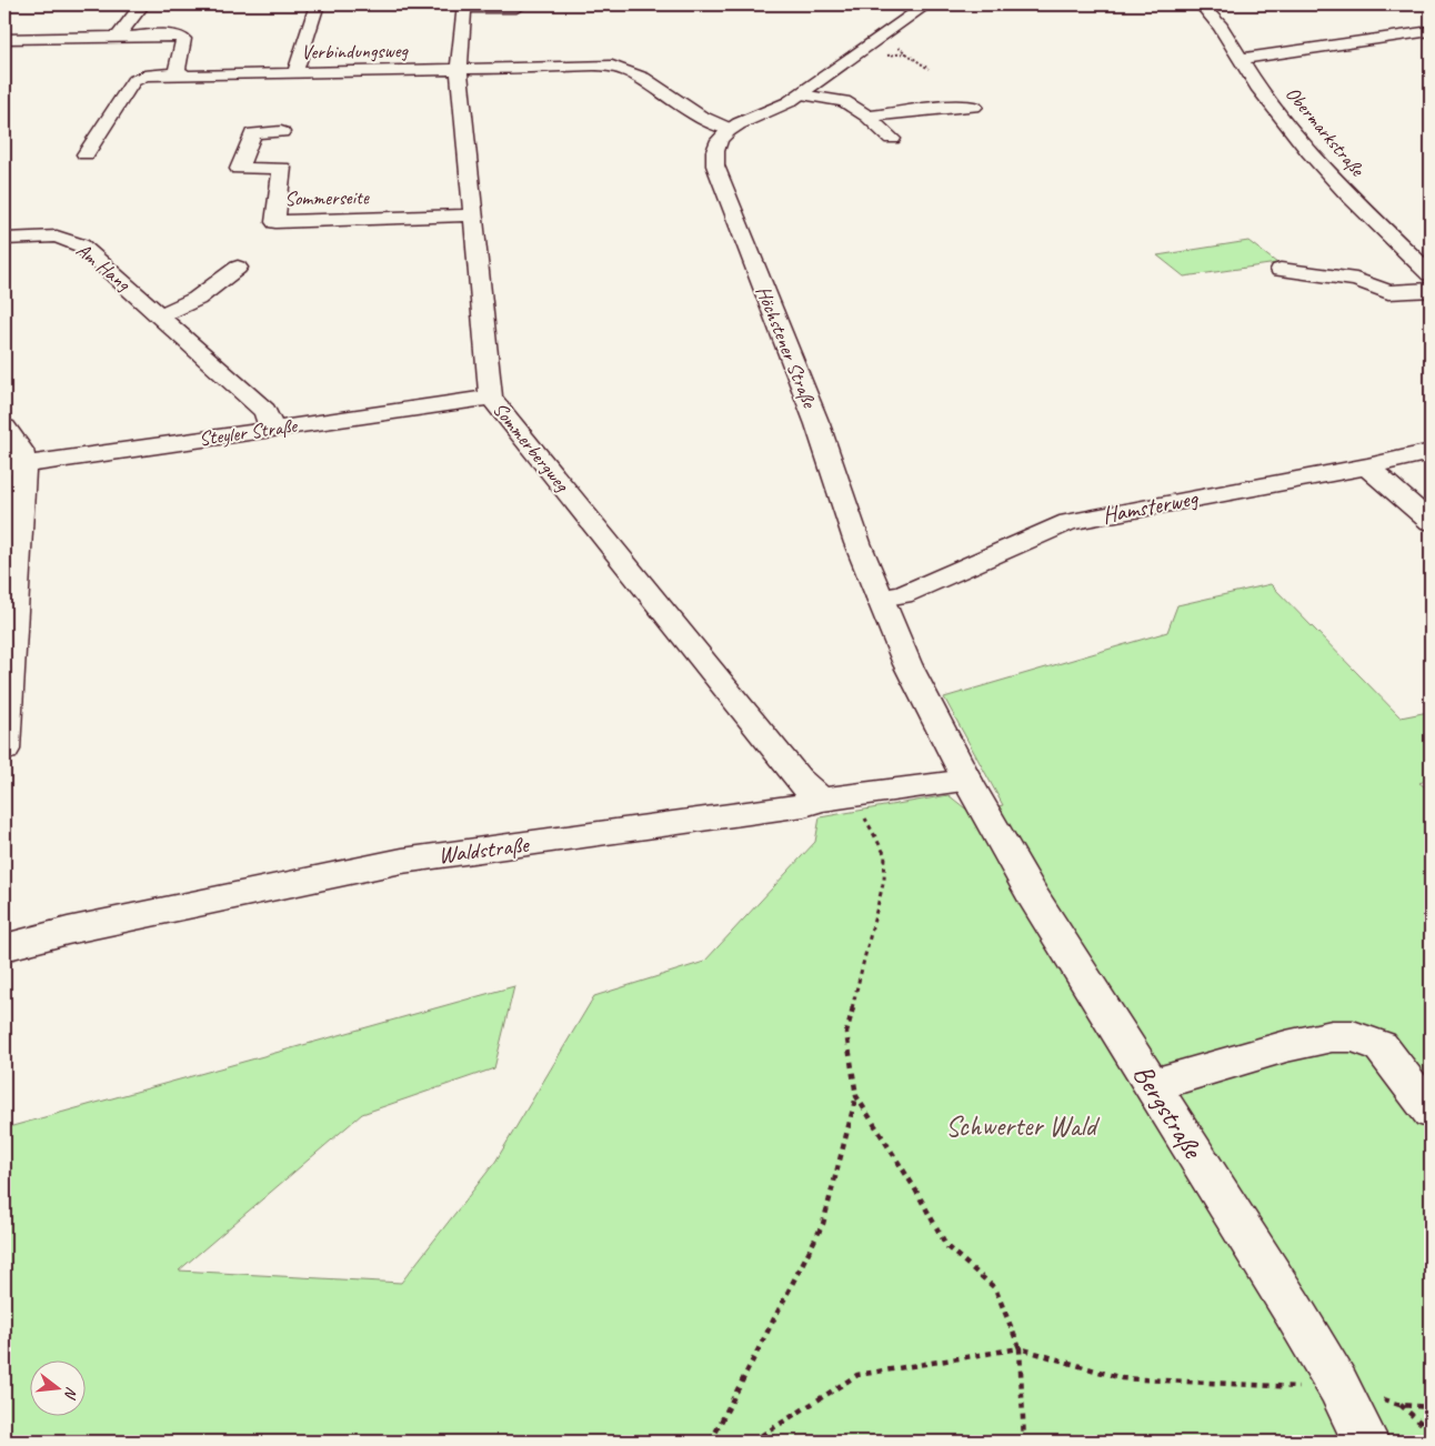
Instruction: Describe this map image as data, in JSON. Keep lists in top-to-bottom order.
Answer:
{
  "streets": {
    "street": [
      "Verbindungsweg",
      "Obermarkstraße",
      "Sommerseite",
      "Am Hang",
      "Höchstener Straße",
      "Steyler Straße",
      "Sommerbergweg",
      "Hamsterweg",
      "Waldstraße",
      "Bergstraße"
    ]
  },
  "crossings": [
    ["Verbindungsweg", "Höchstener Straße"],
    ["Verbindungsweg", "Sommerbergweg"],
    ["Sommerseite", "Sommerbergweg"],
    ["Am Hang", "Steyler Straße"],
    ["Höchstener Straße", "Hamsterweg"],
    ["Höchstener Straße", "Waldstraße"],
    ["Höchstener Straße", "Bergstraße"],
    ["Steyler Straße", "Sommerbergweg"],
    ["Sommerbergweg", "Waldstraße"],
    ["Waldstraße", "Bergstraße"]
  ],
  "parks": ["Schwerter Wald"],
  "north": "right"
}
